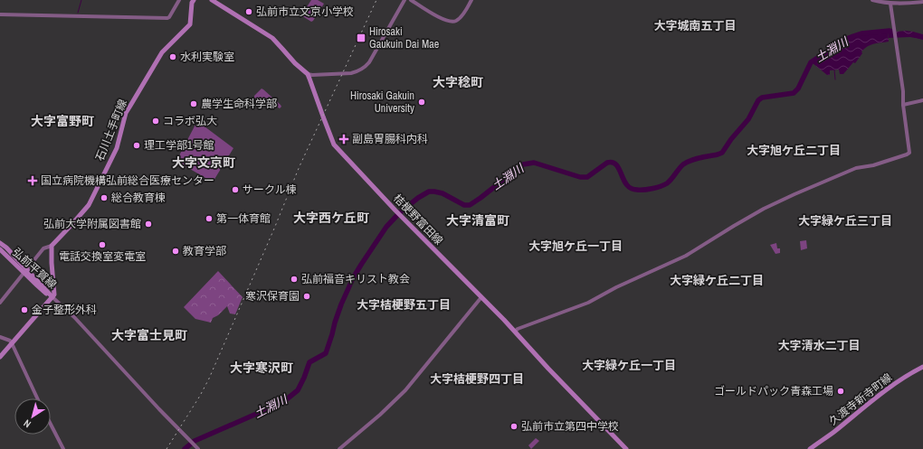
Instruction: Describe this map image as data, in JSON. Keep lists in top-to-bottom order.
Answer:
{
  "streets": {
    "main road": [
      "石川土手町線",
      "桔梗野富田線",
      "弘前平賀線",
      "久渡寺新寺町線"
    ]
  },
  "districts": [
    "大字城南五丁目",
    "大字稔町",
    "大字富野町",
    "大字旭ケ丘二丁目",
    "大字文京町",
    "大字西ケ丘町",
    "大字清富町",
    "大字緑ケ丘三丁目",
    "大字旭ケ丘一丁目",
    "大字緑ケ丘二丁目",
    "大字桔梗野五丁目",
    "大字富士見町",
    "大字清水二丁目",
    "大字緑ケ丘一丁目",
    "大字寒沢町",
    "大字桔梗野四丁目"
  ],
  "water": ["土淵川"],
  "places": {
    "other": [
      "弘前市立文京小学校",
      "水利実験室",
      "Hirosaki Gakuin University",
      "農学生命科学部",
      "コラボ弘大",
      "理工学部1号館",
      "サークル棟",
      "総合教育棟",
      "第一体育館",
      "弘前大学附属図書館",
      "電話交換室変電室",
      "教育学部",
      "弘前福音キリスト教会",
      "寒沢保育園",
      "金子整形外科",
      "ゴールドパック青森工場",
      "弘前市立第四中学校"
    ],
    "transit": ["Hirosaki Gaukuin Dai Mae"],
    "health": ["副島胃腸科内科", "国立病院機構弘前総合医療センター"]
  },
  "north": "bottom left"
}
